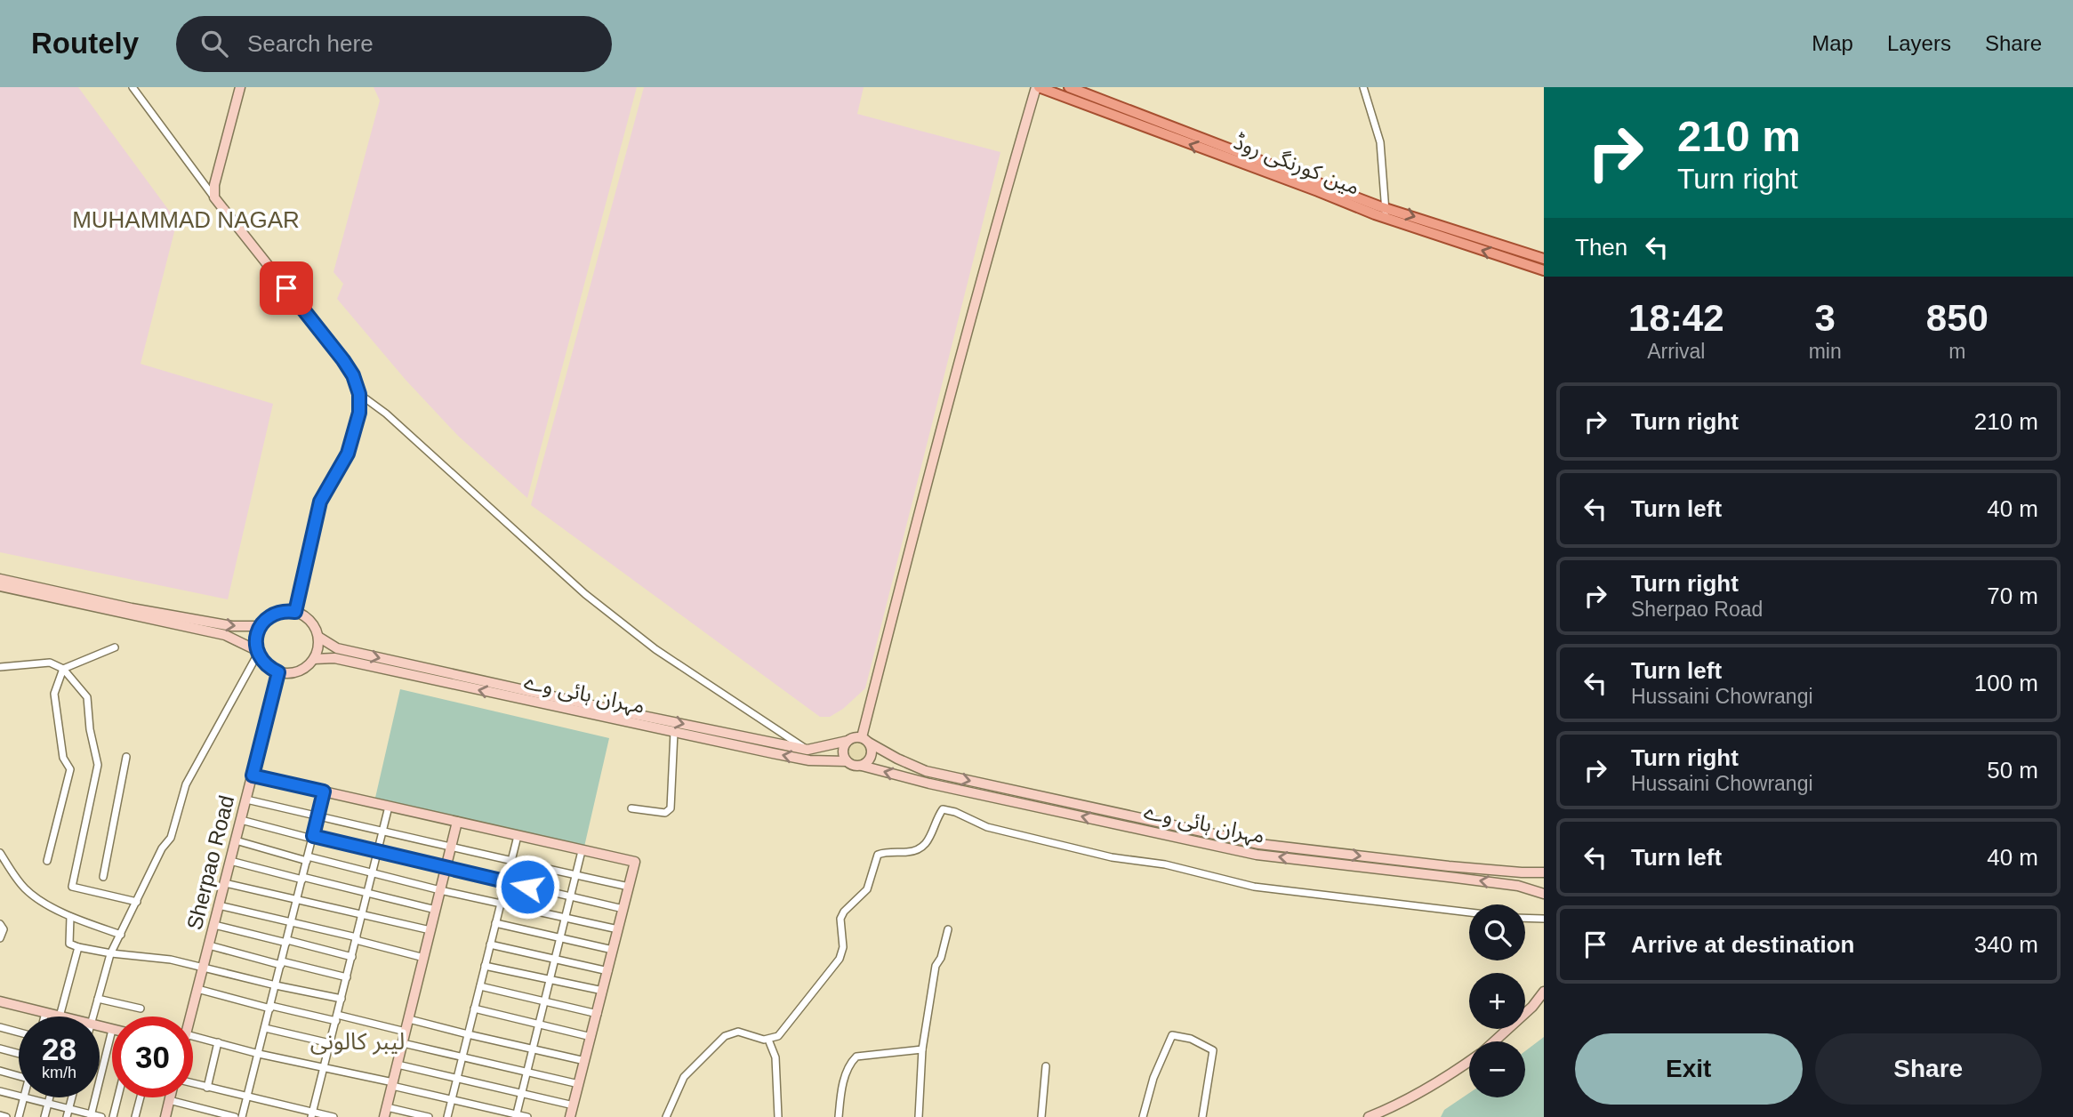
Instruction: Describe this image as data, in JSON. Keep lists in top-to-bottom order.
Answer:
{
  "streets": {
    "main road": ["مین کورنگی روڈ", "مہران ہائی وے", "Sherpao Road"]
  },
  "crossings": [
    ["مہران ہائی وے", "Sherpao Road"]
  ],
  "districts": ["MUHAMMAD NAGAR", "لیبر کالونی"],
  "page": {
    "header": "Routely",
    "search": "Search here",
    "nav": ["Map", "Layers", "Share"],
    "turn": ["210 m", "Turn right"],
    "then": "Then",
    "eta": [
      "18:42",
      "Arrival",
      "3",
      "min",
      "850",
      "m"
    ],
    "list": [
      {
        "name": "Turn right",
        "value": "210 m"
      },
      {
        "name": "Turn left",
        "value": "40 m"
      },
      {
        "name": "Turn right",
        "note": "Sherpao Road",
        "value": "70 m"
      },
      {
        "name": "Turn left",
        "note": "Hussaini Chowrangi",
        "value": "100 m"
      },
      {
        "name": "Turn right",
        "note": "Hussaini Chowrangi",
        "value": "50 m"
      },
      {
        "name": "Turn left",
        "value": "40 m"
      },
      {
        "name": "Arrive at destination",
        "value": "340 m"
      }
    ],
    "map_buttons": ["+", "−"],
    "speed": "28 km/h",
    "limit": "30",
    "buttons": ["Exit", "Share"]
  }
}
